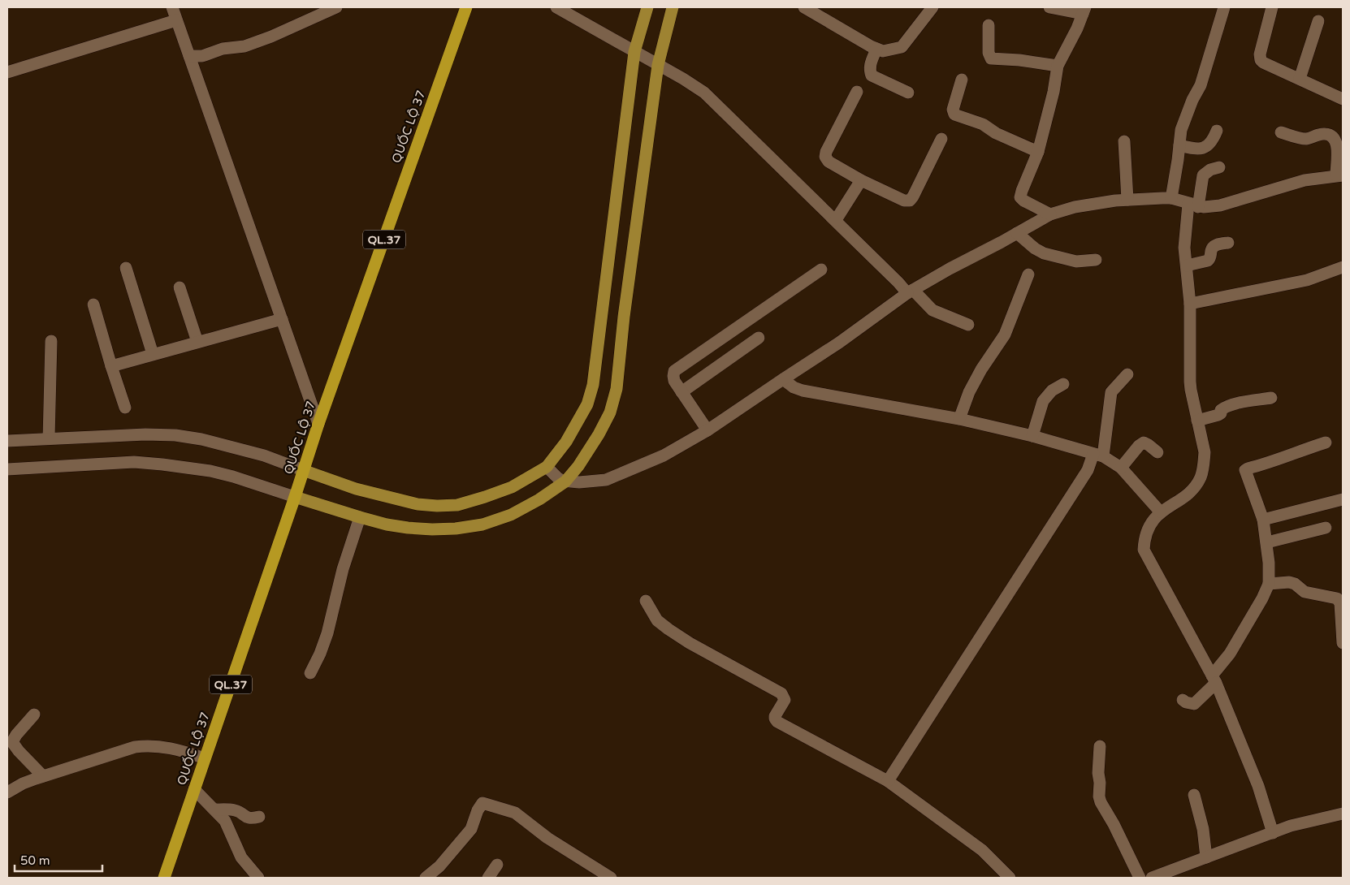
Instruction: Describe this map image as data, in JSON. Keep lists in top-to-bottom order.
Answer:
{
  "streets": {
    "highway": ["QUỐC LỘ 37", "QL.37"]
  },
  "scale_bar": "50 m"
}
